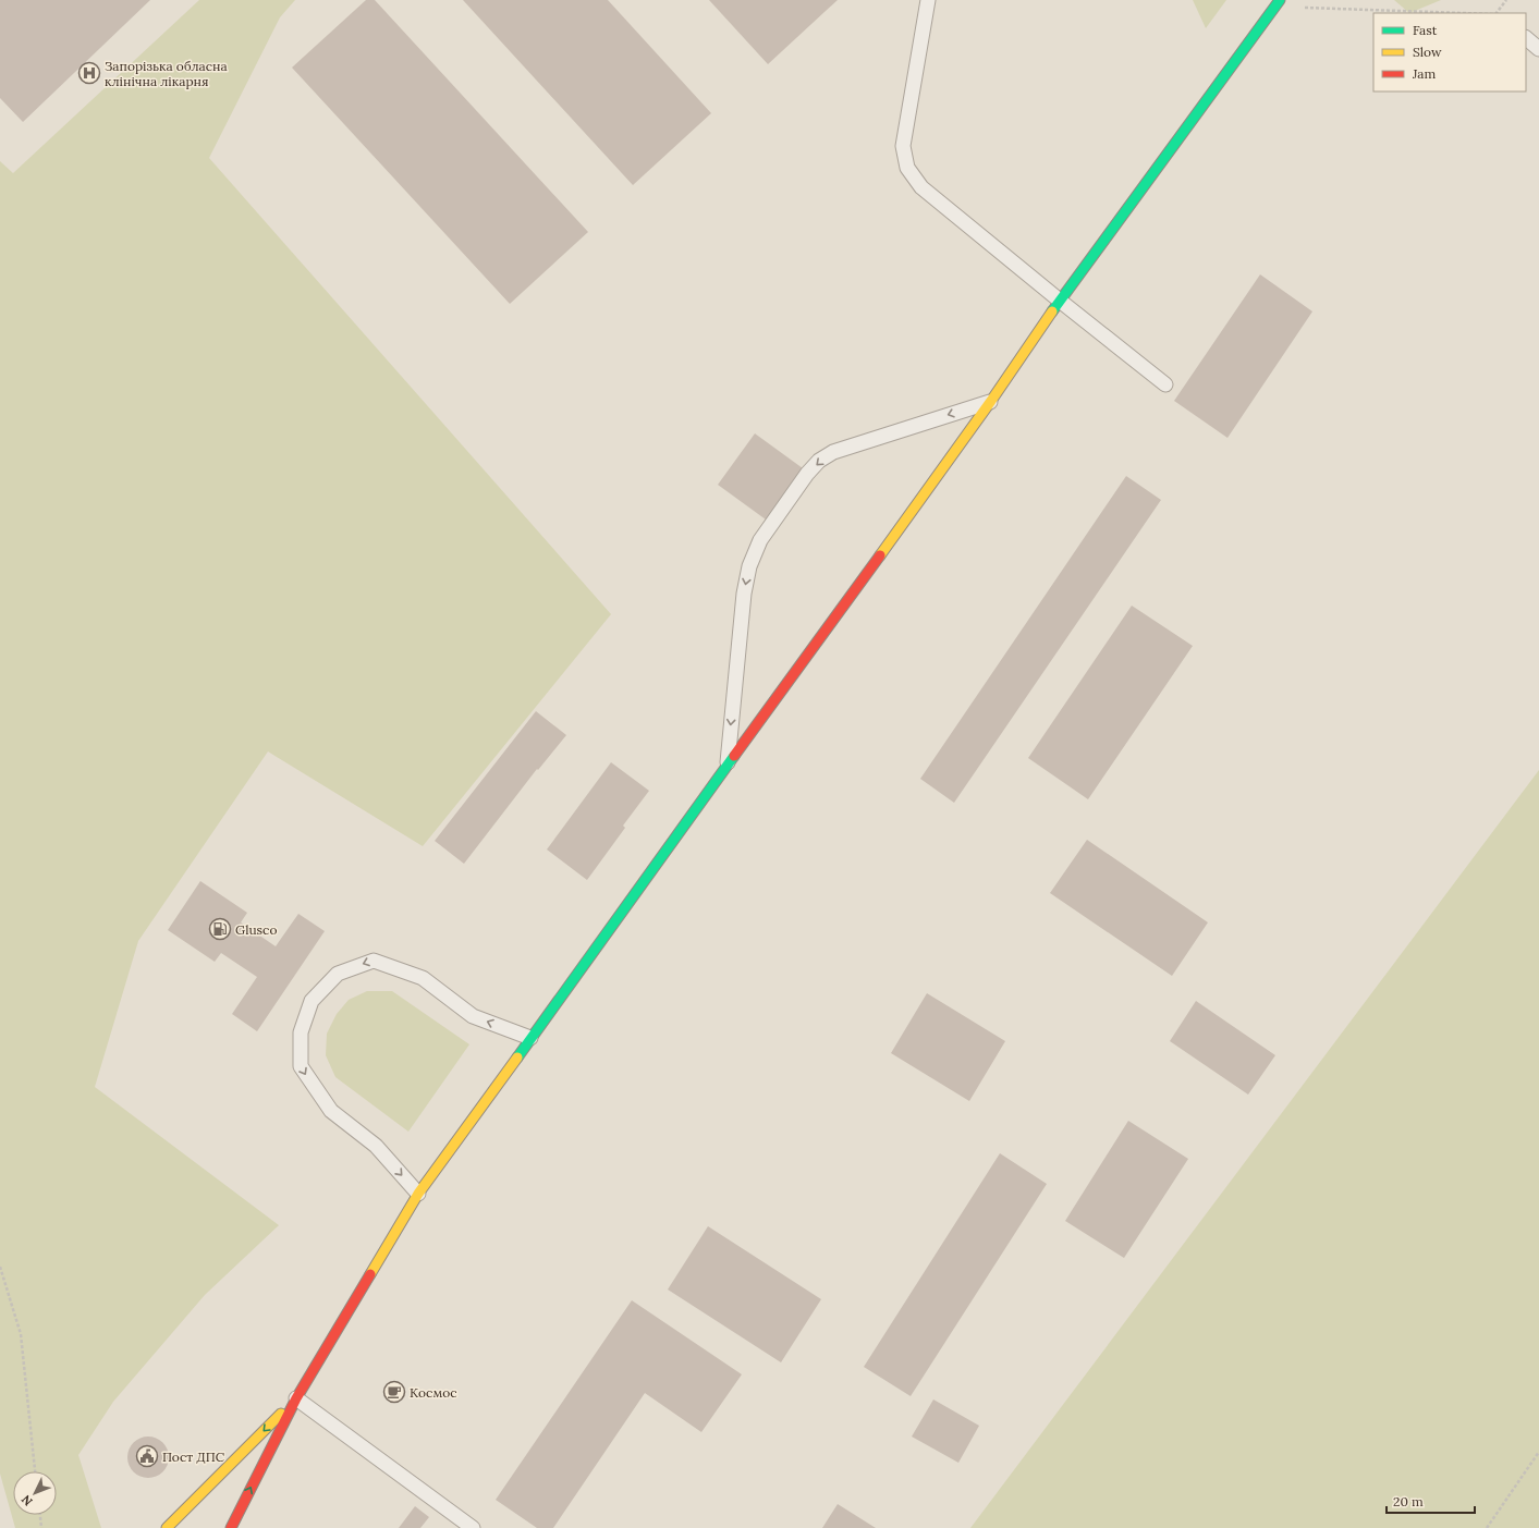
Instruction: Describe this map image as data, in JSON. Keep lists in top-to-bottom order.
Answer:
{
  "places": {
    "hospital": ["Запорізька обласна клінічна лікарня"],
    "fuel station": ["Glusco"],
    "cafe": ["Космос"],
    "public building": ["Пост ДПС"]
  },
  "legend": ["Fast", "Slow", "Jam"],
  "scale_bar": "20 m",
  "north": "bottom left"
}
